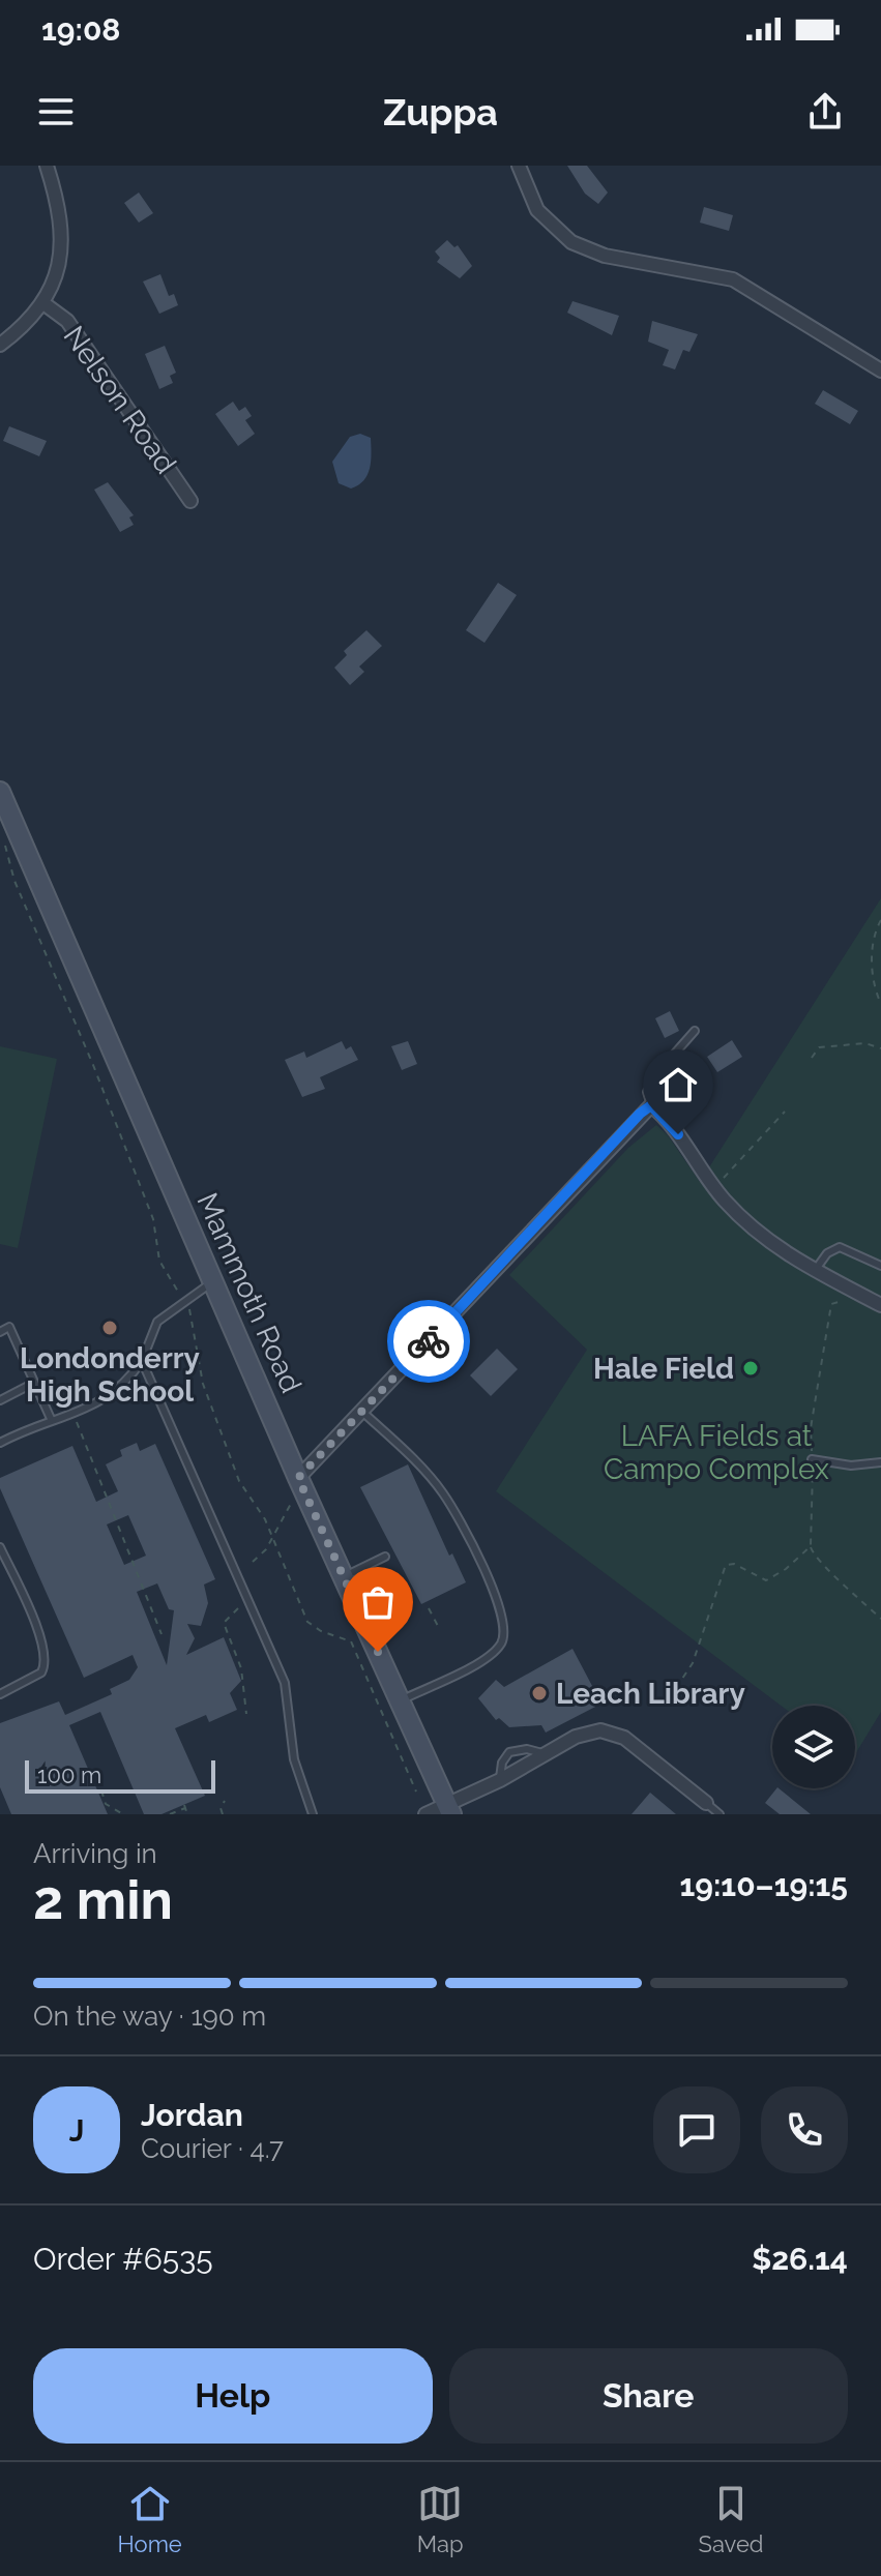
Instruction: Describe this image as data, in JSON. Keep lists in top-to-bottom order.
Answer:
{
  "streets": {
    "main road": ["Mammoth Road"],
    "street": ["Nelson Road"]
  },
  "parks": ["LAFA Fields at Campo Complex"],
  "places": ["Londonderry High School", "Hale Field", "Leach Library"],
  "scale_bar": "100 m",
  "page": {
    "status": "19:08",
    "header": "Zuppa",
    "scale": "100 m",
    "heading": ["2 min", "Arriving in", "19:10–19:15"],
    "panel": [
      "Jordan",
      "Courier · 4.7",
      "Order #6535",
      "$26.14"
    ],
    "bar": "On the way · 190 m",
    "round": "J",
    "buttons": ["Help", "Share"],
    "tabs": ["Home", "Map", "Saved"]
  }
}
